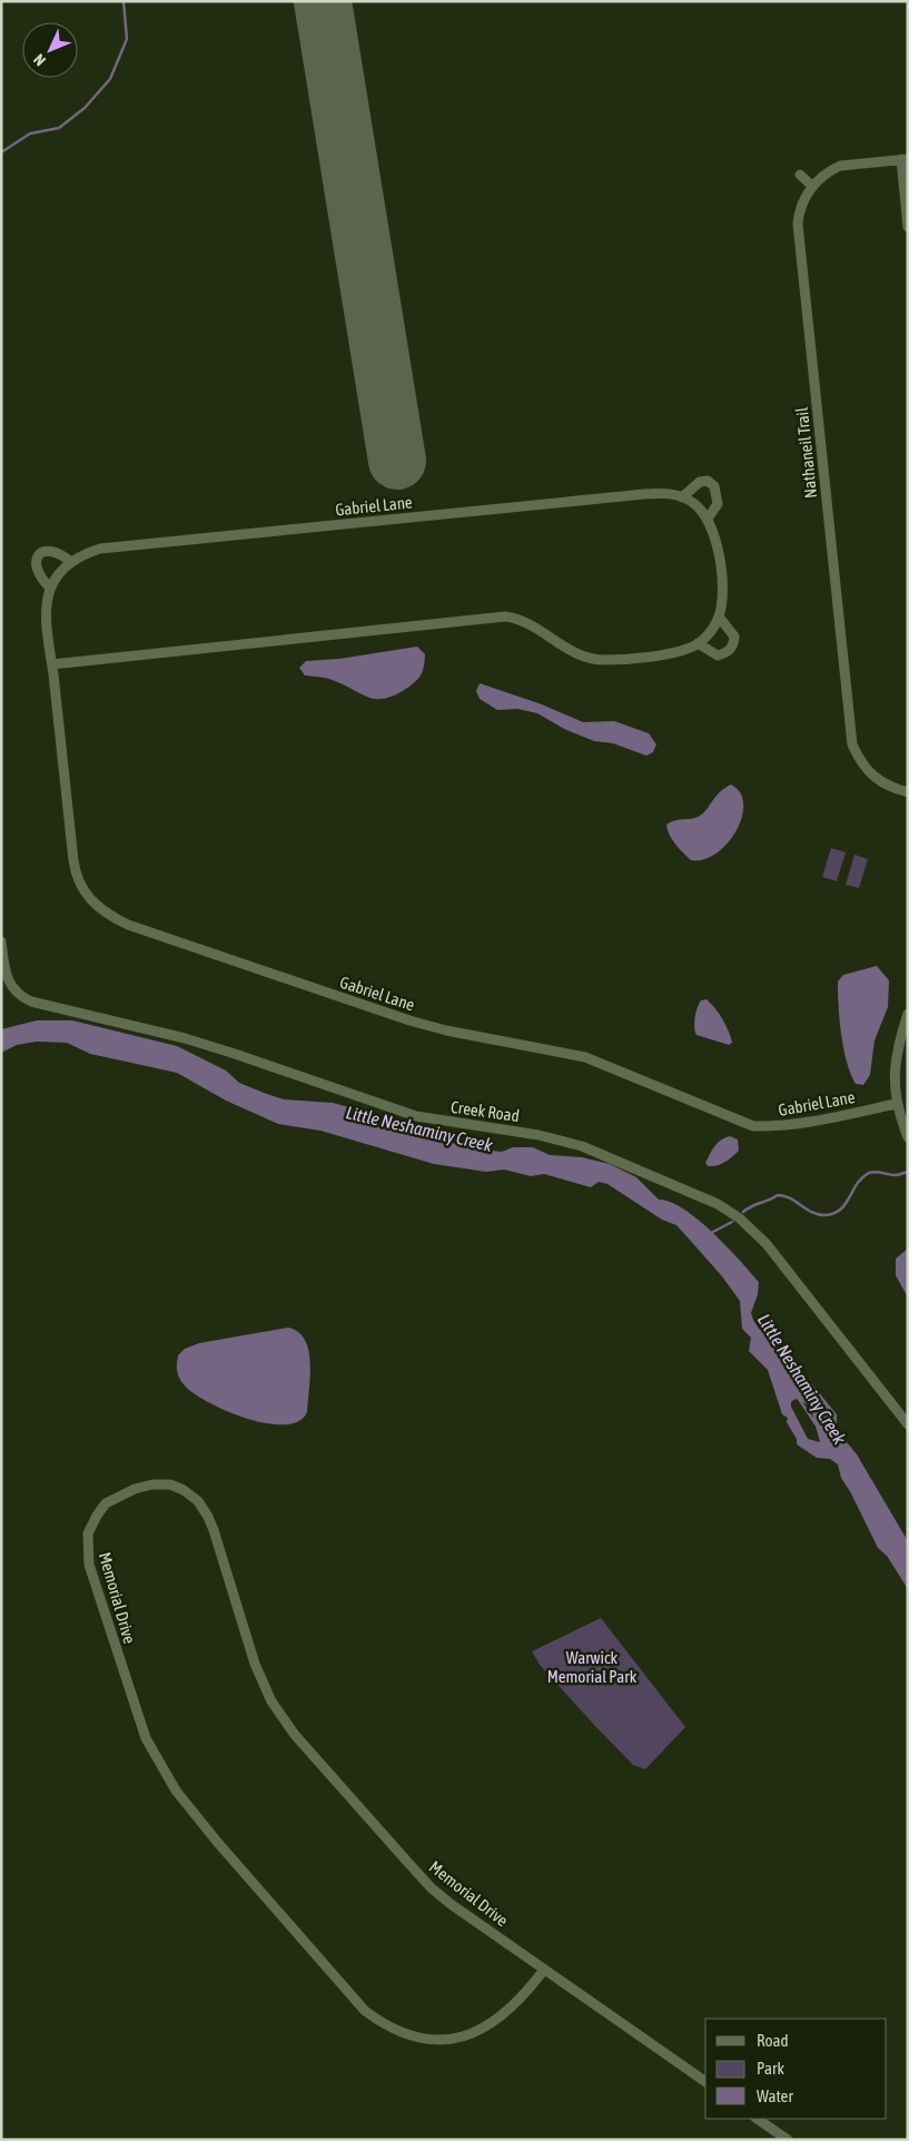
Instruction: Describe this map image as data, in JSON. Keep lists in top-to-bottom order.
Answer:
{
  "streets": {
    "street": [
      "Nathaneil Trail",
      "Gabriel Lane",
      "Creek Road",
      "Memorial Drive"
    ]
  },
  "water": ["Little Neshaminy Creek"],
  "parks": ["Warwick Memorial Park"],
  "legend": ["Road", "Park", "Water"],
  "north": "bottom left"
}
